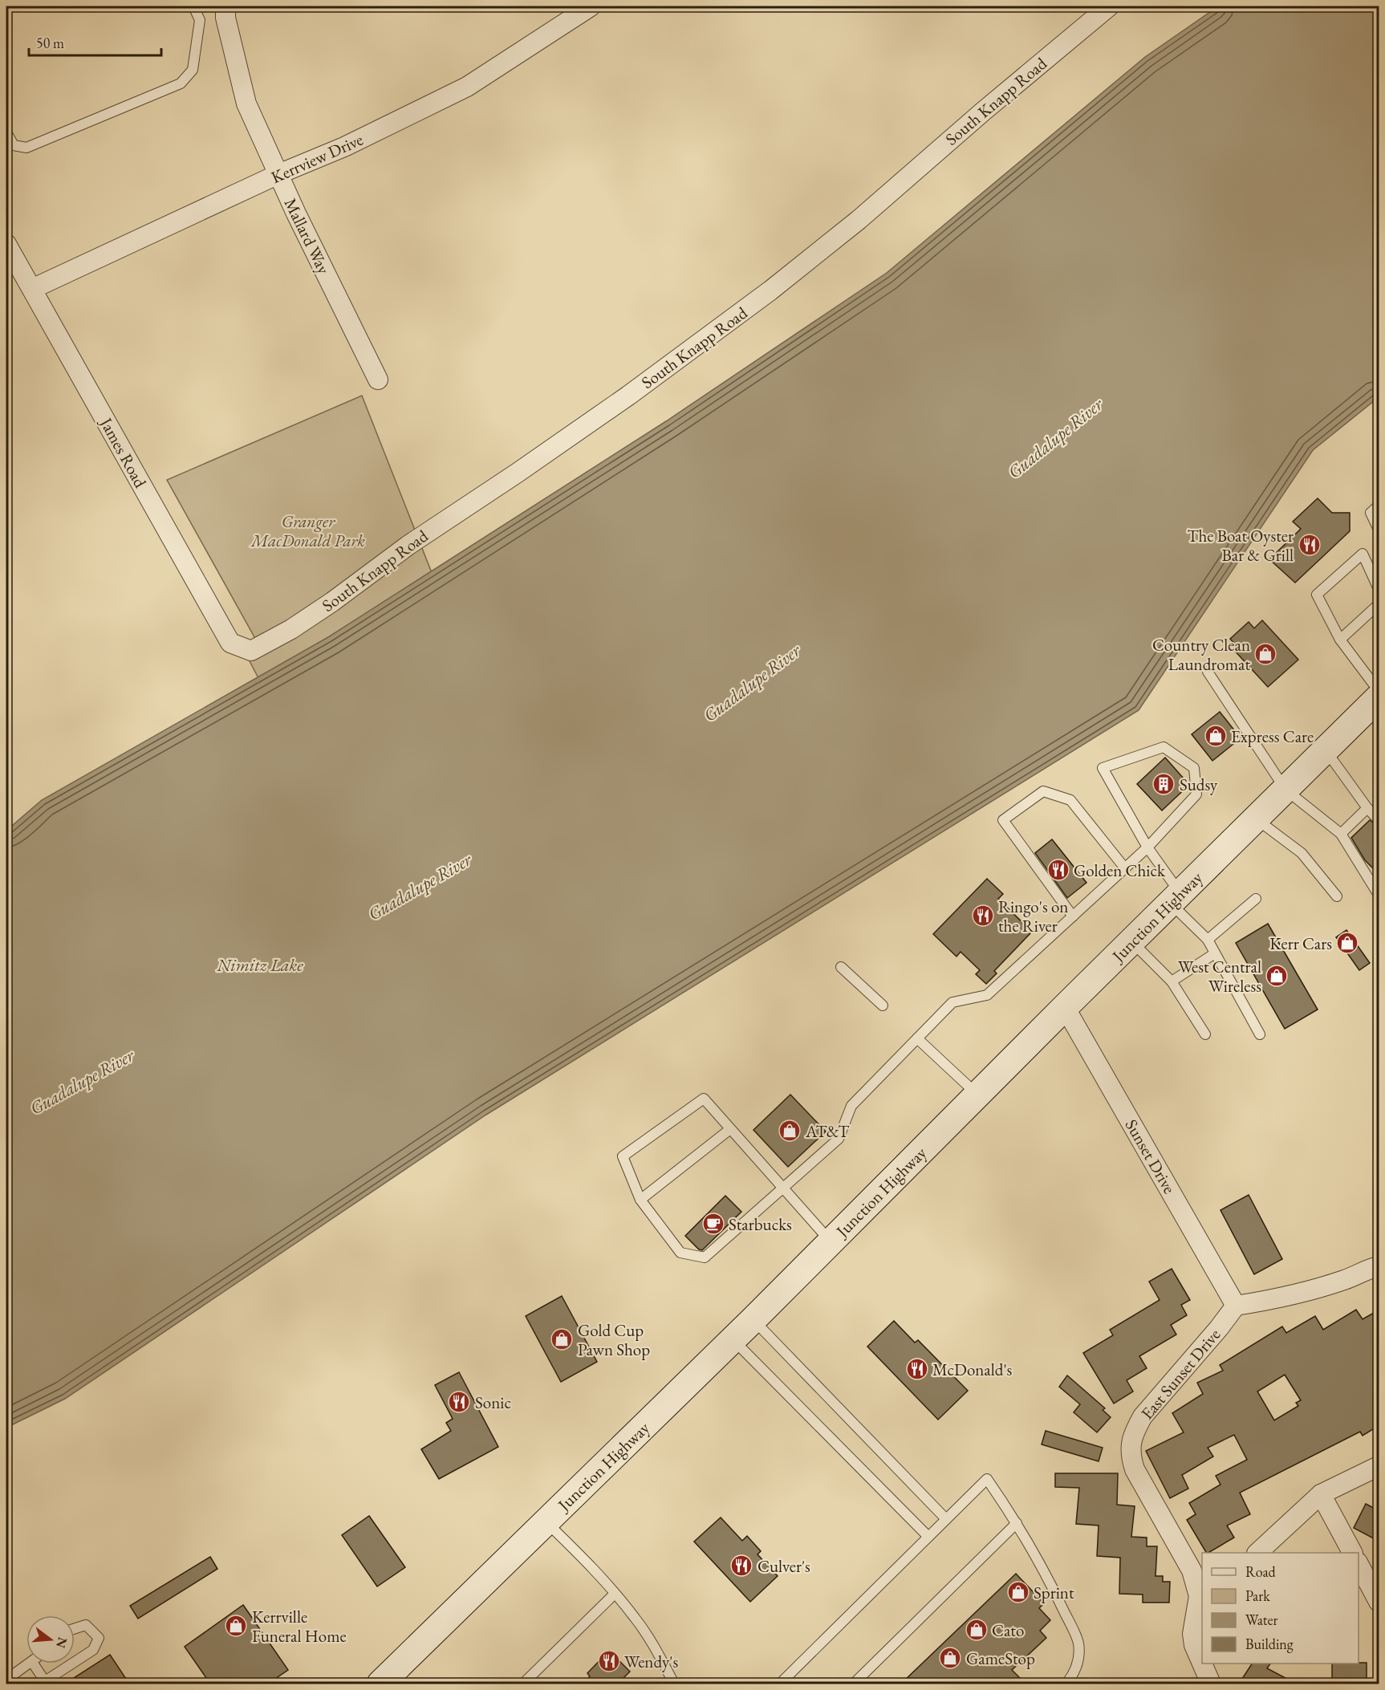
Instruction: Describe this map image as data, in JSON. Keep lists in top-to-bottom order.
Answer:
{
  "streets": {
    "main road": ["Junction Highway"],
    "street": [
      "South Knapp Road",
      "Kerrview Drive",
      "Mallard Way",
      "James Road",
      "Sunset Drive",
      "East Sunset Drive"
    ]
  },
  "crossings": [
    ["South Knapp Road", "James Road"],
    ["Kerrview Drive", "Mallard Way"],
    ["Kerrview Drive", "James Road"],
    ["Junction Highway", "Sunset Drive"],
    ["Sunset Drive", "East Sunset Drive"]
  ],
  "water": ["Guadalupe River", "Nimitz Lake"],
  "parks": ["Granger MacDonald Park"],
  "places": {
    "restaurant": [
      "The Boat Oyster Bar & Grill",
      "Golden Chick",
      "Ringo's on the River",
      "McDonald's",
      "Sonic",
      "Culver's",
      "Wendy's"
    ],
    "shop": [
      "Country Clean Laundromat",
      "Express Care",
      "Kerr Cars",
      "West Central Wireless",
      "AT&T",
      "Gold Cup Pawn Shop",
      "Sprint",
      "Kerrville Funeral Home",
      "Cato",
      "GameStop"
    ],
    "building": ["Sudsy"],
    "cafe": ["Starbucks"]
  },
  "legend": [
    "Road",
    "Park",
    "Water",
    "Building"
  ],
  "scale_bar": "50 m",
  "north": "right"
}
